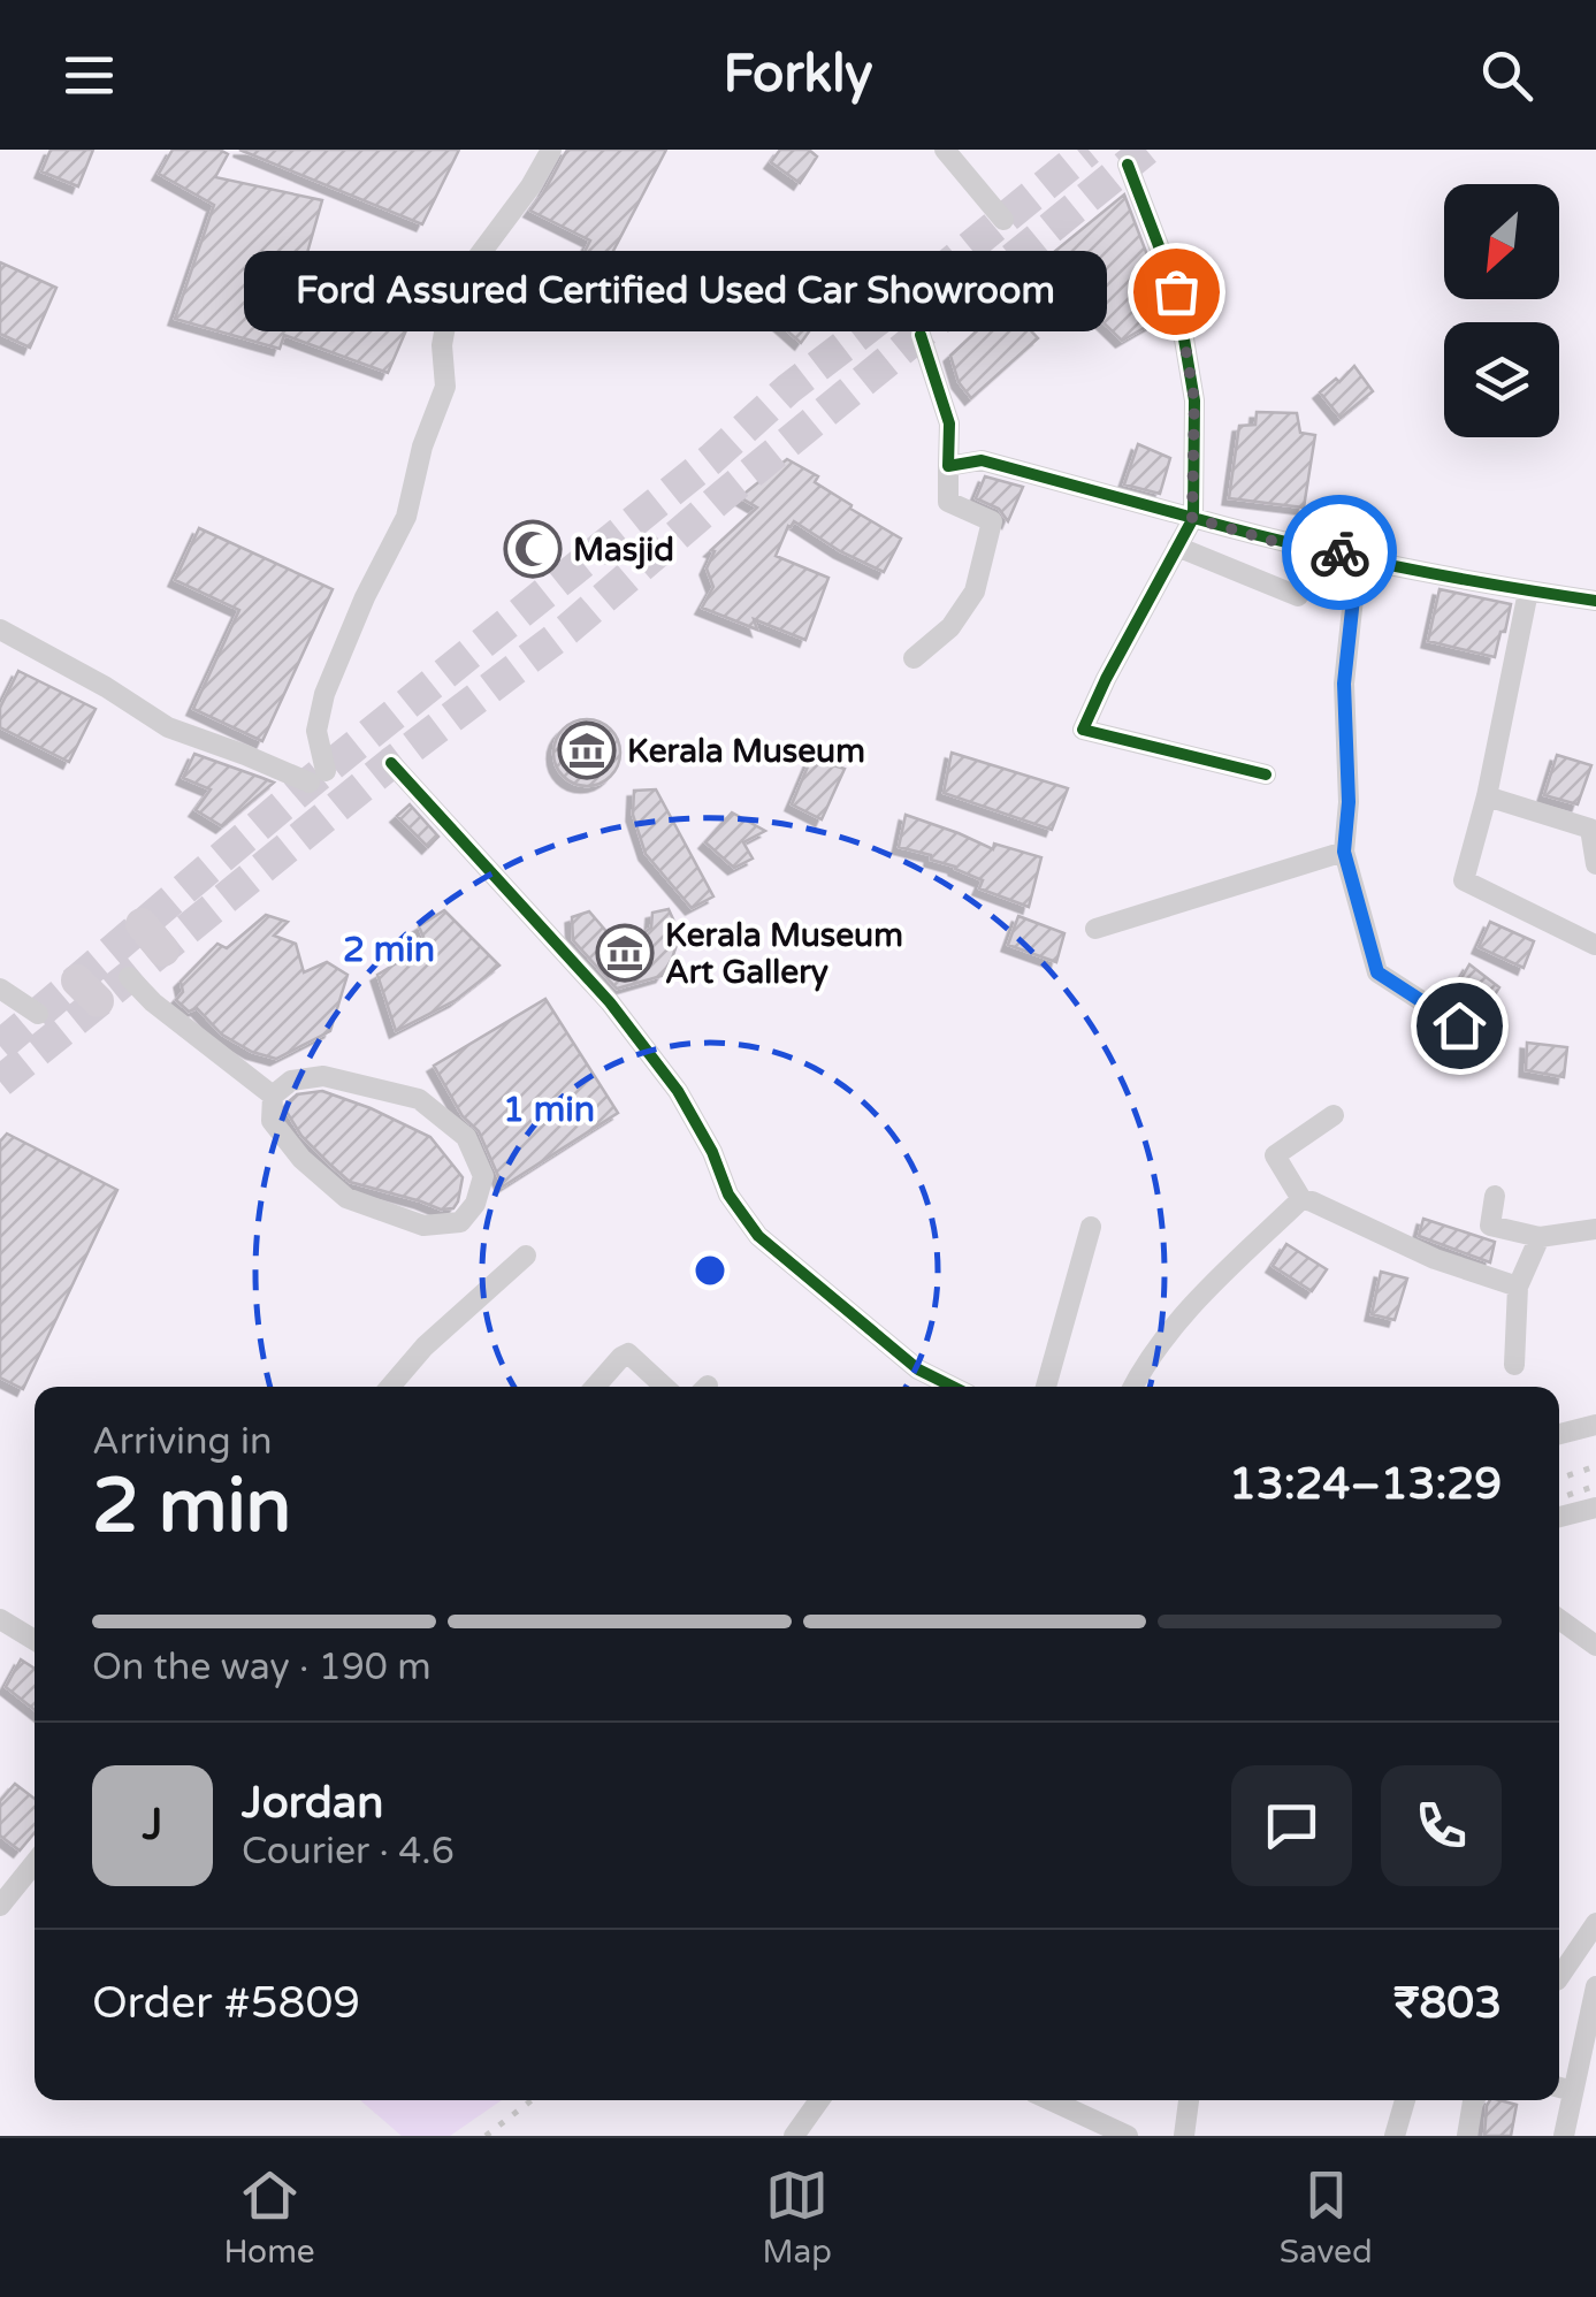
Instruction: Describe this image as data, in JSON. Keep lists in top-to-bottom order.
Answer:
{
  "places": {
    "other": ["Ford Assured Certified Used Car Showroom"],
    "mosque": ["Masjid"],
    "museum": ["Kerala Museum", "Kerala Museum Art Gallery"]
  },
  "north": "bottom left",
  "page": {
    "header": "Forkly",
    "bubble": "Ford Assured Certified Used Car Showroom",
    "heading": ["2 min", "Arriving in", "13:24–13:29"],
    "panel": [
      "Jordan",
      "Courier · 4.6",
      "Order #5809",
      "₹803"
    ],
    "bar": "On the way · 190 m",
    "round": "J",
    "tabs": ["Home", "Map", "Saved"]
  },
  "rings": ["2 min", "1 min"]
}
